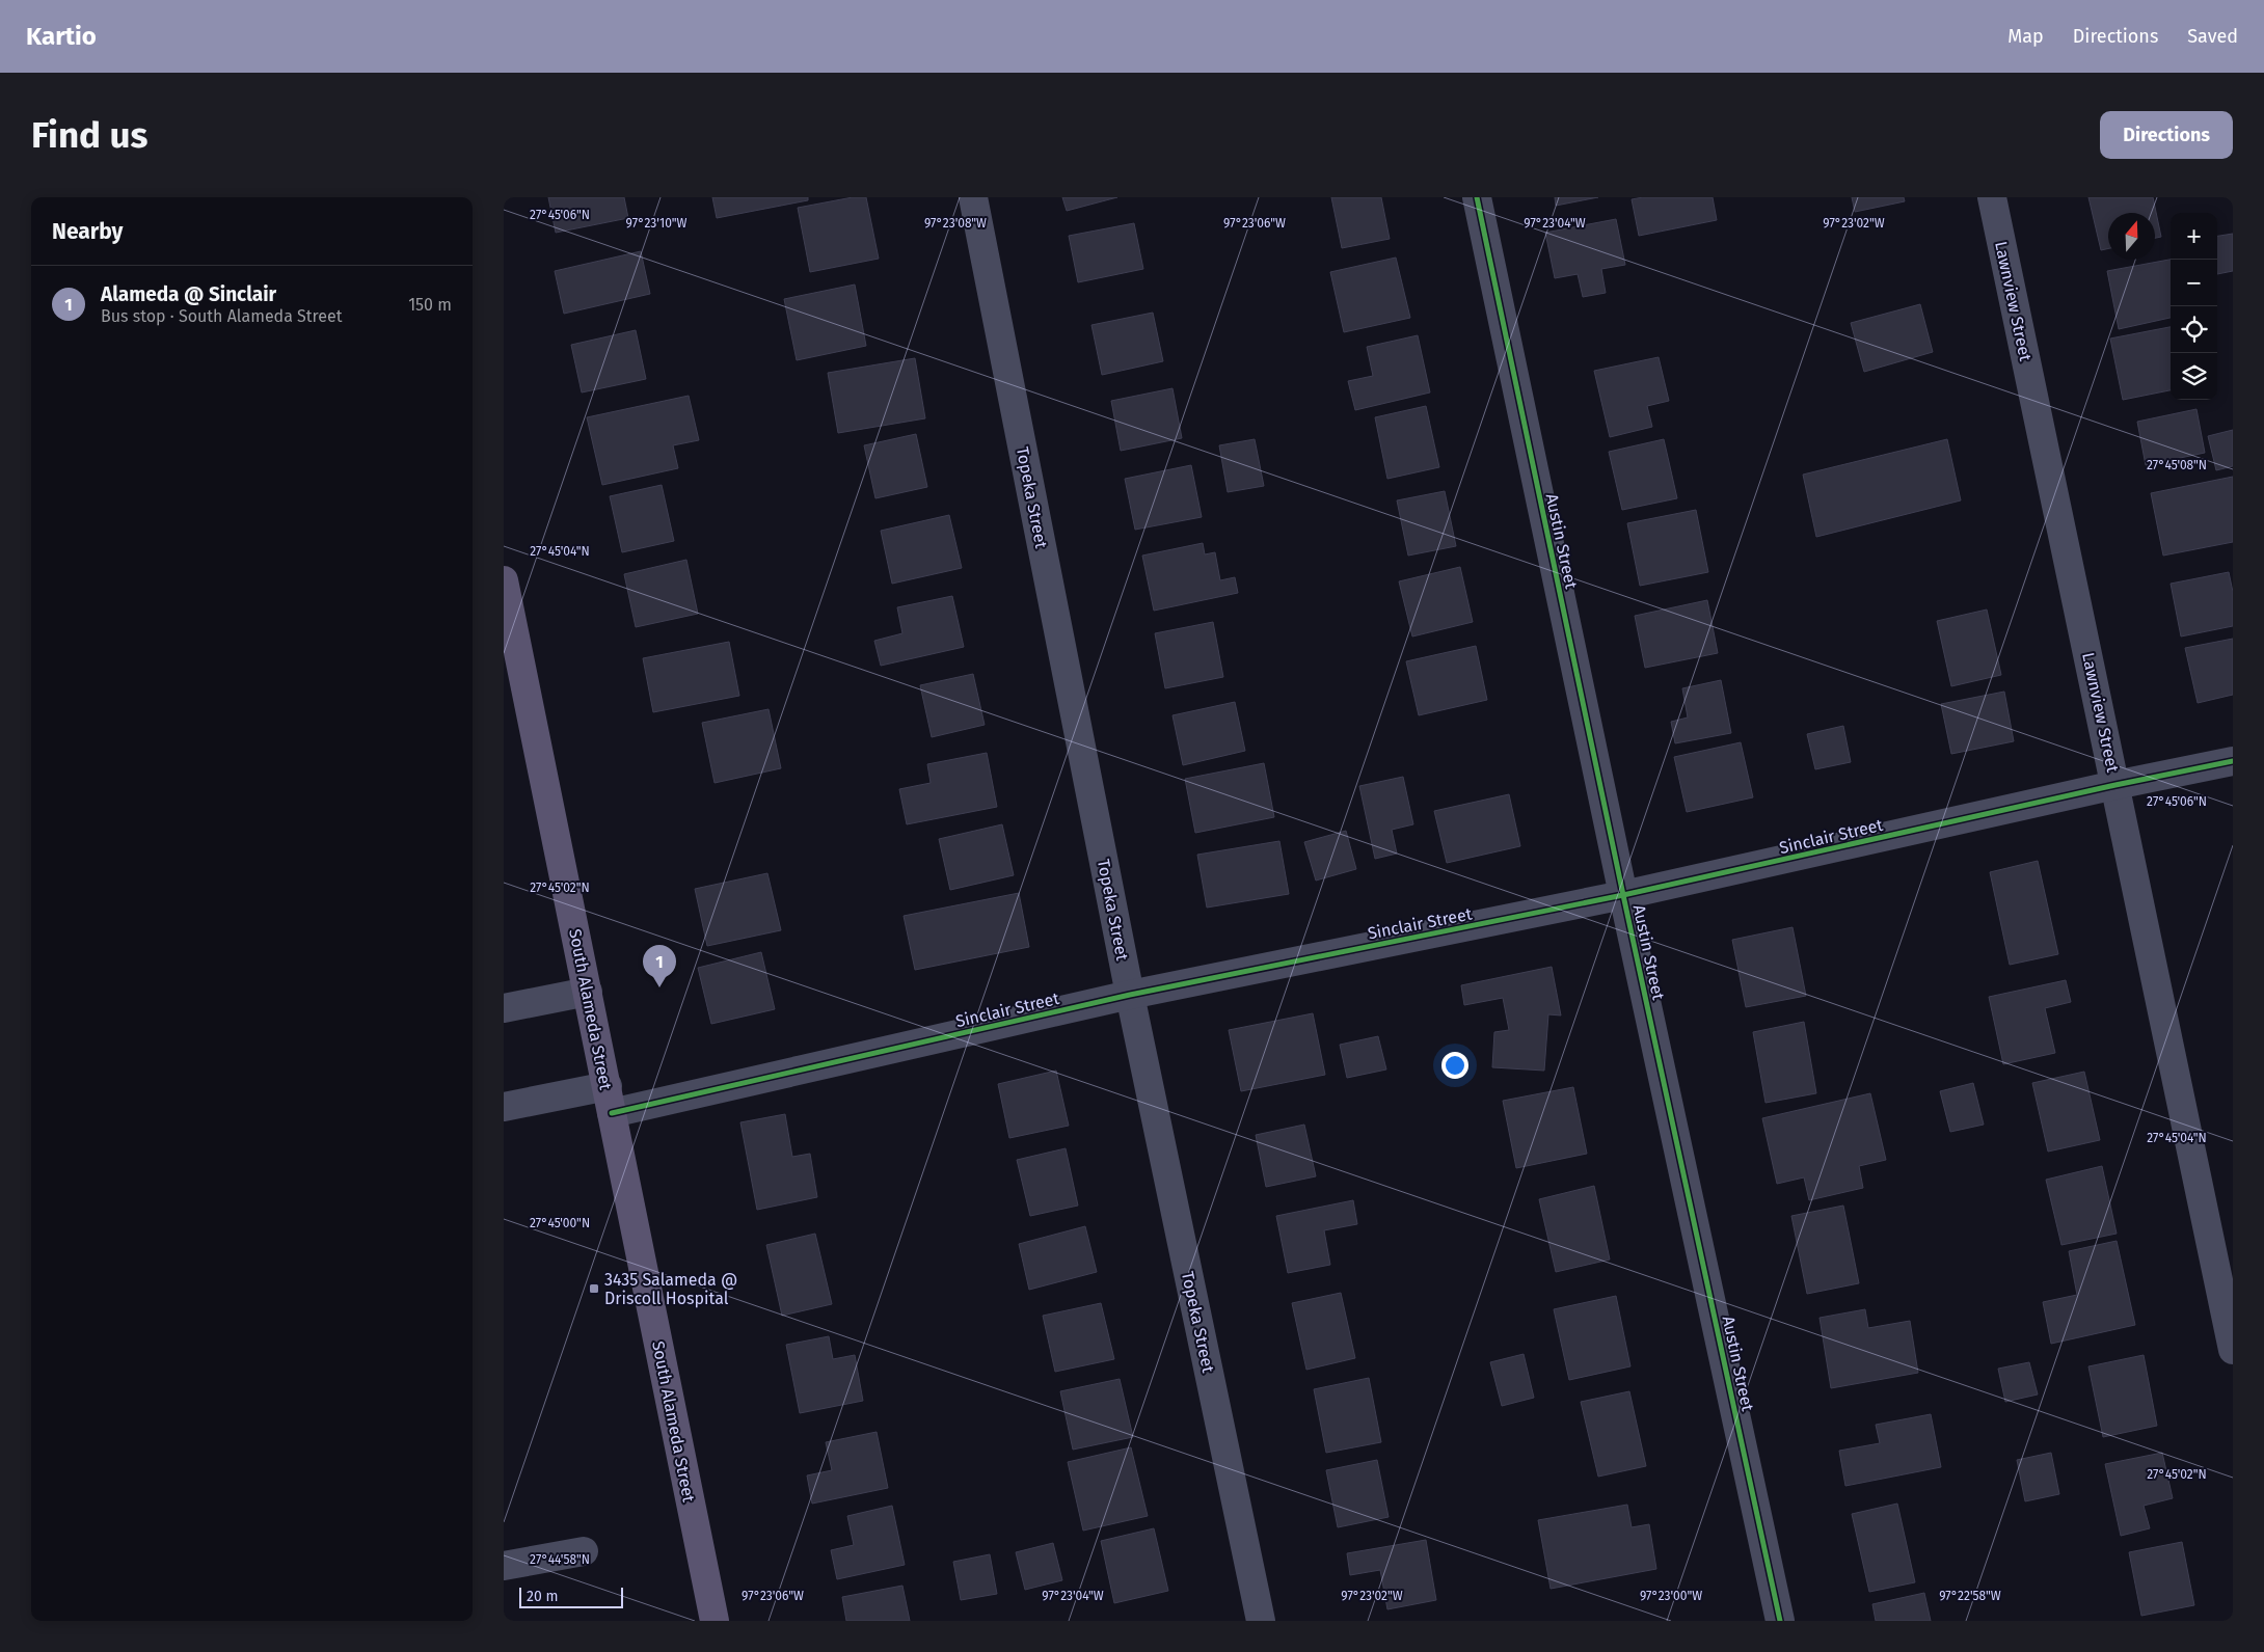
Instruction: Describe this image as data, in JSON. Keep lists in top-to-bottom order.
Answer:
{
  "streets": {
    "main road": ["South Alameda Street"],
    "street": [
      "Lawnview Street",
      "Topeka Street",
      "Austin Street",
      "Sinclair Street"
    ]
  },
  "crossings": [
    ["Lawnview Street", "Sinclair Street"],
    ["Topeka Street", "Sinclair Street"],
    ["Austin Street", "Sinclair Street"],
    ["Sinclair Street", "South Alameda Street"]
  ],
  "places": {
    "transit": ["3435 Salameda @ Driscoll Hospital"]
  },
  "scale_bar": "20 m",
  "north": "top",
  "page": {
    "header": "Kartio",
    "nav": ["Map", "Directions", "Saved"],
    "buttons": "Directions",
    "title": "Find us",
    "heading": "Nearby",
    "map_buttons": ["+", "−"],
    "list": [
      {
        "mark": "1",
        "name": "Alameda @ Sinclair",
        "note": "Bus stop · South Alameda Street",
        "value": "150 m"
      }
    ],
    "pins": "1",
    "scale": "20 m"
  },
  "coordinates": [
    "27°45'06\"N",
    "97°23'06\"W",
    "97°23'04\"W",
    "97°23'02\"W",
    "97°23'10\"W",
    "97°23'08\"W",
    "27°45'08\"N",
    "27°45'04\"N",
    "27°45'02\"N",
    "27°45'00\"N",
    "27°44'58\"N",
    "97°23'00\"W",
    "97°22'58\"W"
  ]
}
